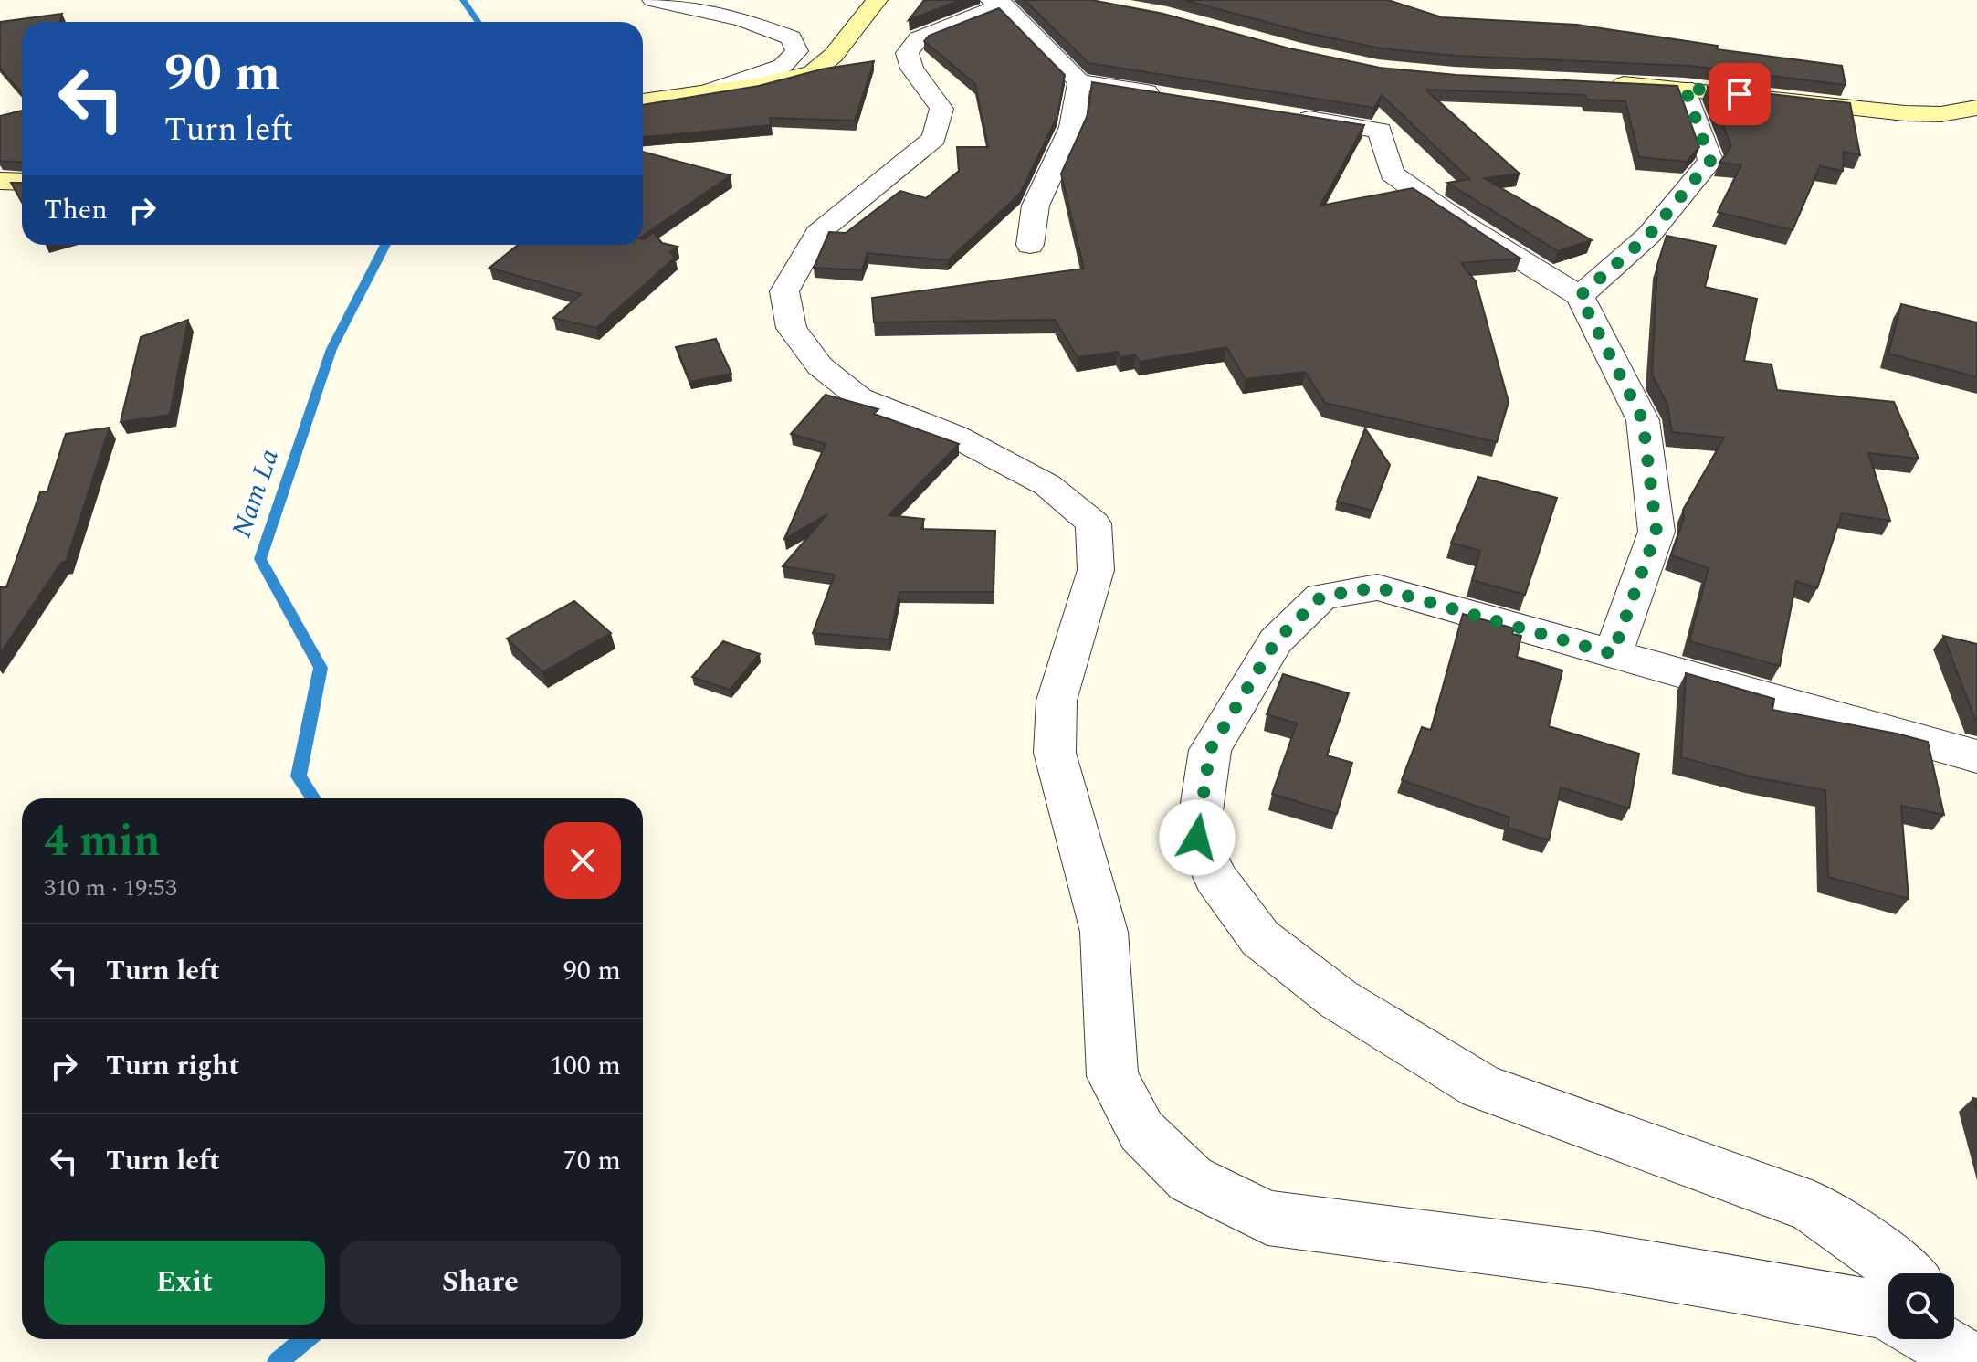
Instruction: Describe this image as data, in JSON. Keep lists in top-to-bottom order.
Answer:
{
  "water": ["Nam La"],
  "page": {
    "turn": ["90 m", "Turn left"],
    "then": "Then",
    "heading": ["4 min", "310 m · 19:53"],
    "list": [
      {
        "name": "Turn left",
        "value": "90 m"
      },
      {
        "name": "Turn right",
        "value": "100 m"
      },
      {
        "name": "Turn left",
        "value": "70 m"
      }
    ],
    "buttons": ["Exit", "Share"]
  }
}
